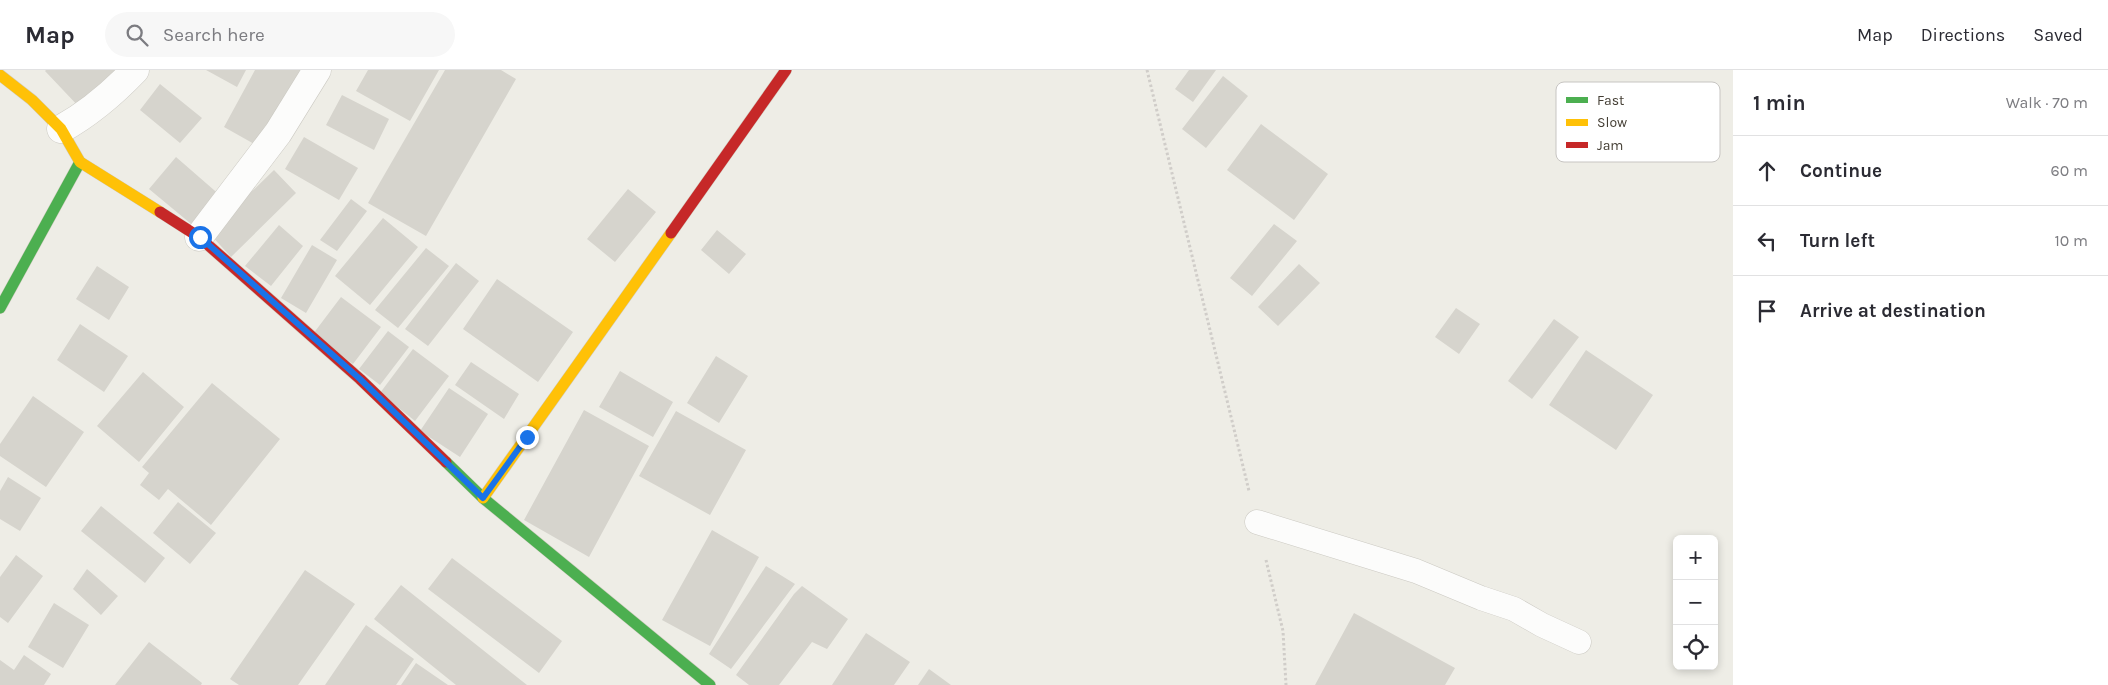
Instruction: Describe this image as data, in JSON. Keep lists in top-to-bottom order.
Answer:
{
  "legend": ["Fast", "Slow", "Jam"],
  "page": {
    "header": "Map",
    "search": "Search here",
    "nav": ["Map", "Directions", "Saved"],
    "heading": ["1 min", "Walk · 70 m"],
    "list": [
      ["Continue", "60 m"],
      ["Turn left", "10 m"],
      "Arrive at destination"
    ],
    "map_buttons": ["+", "−"]
  }
}
